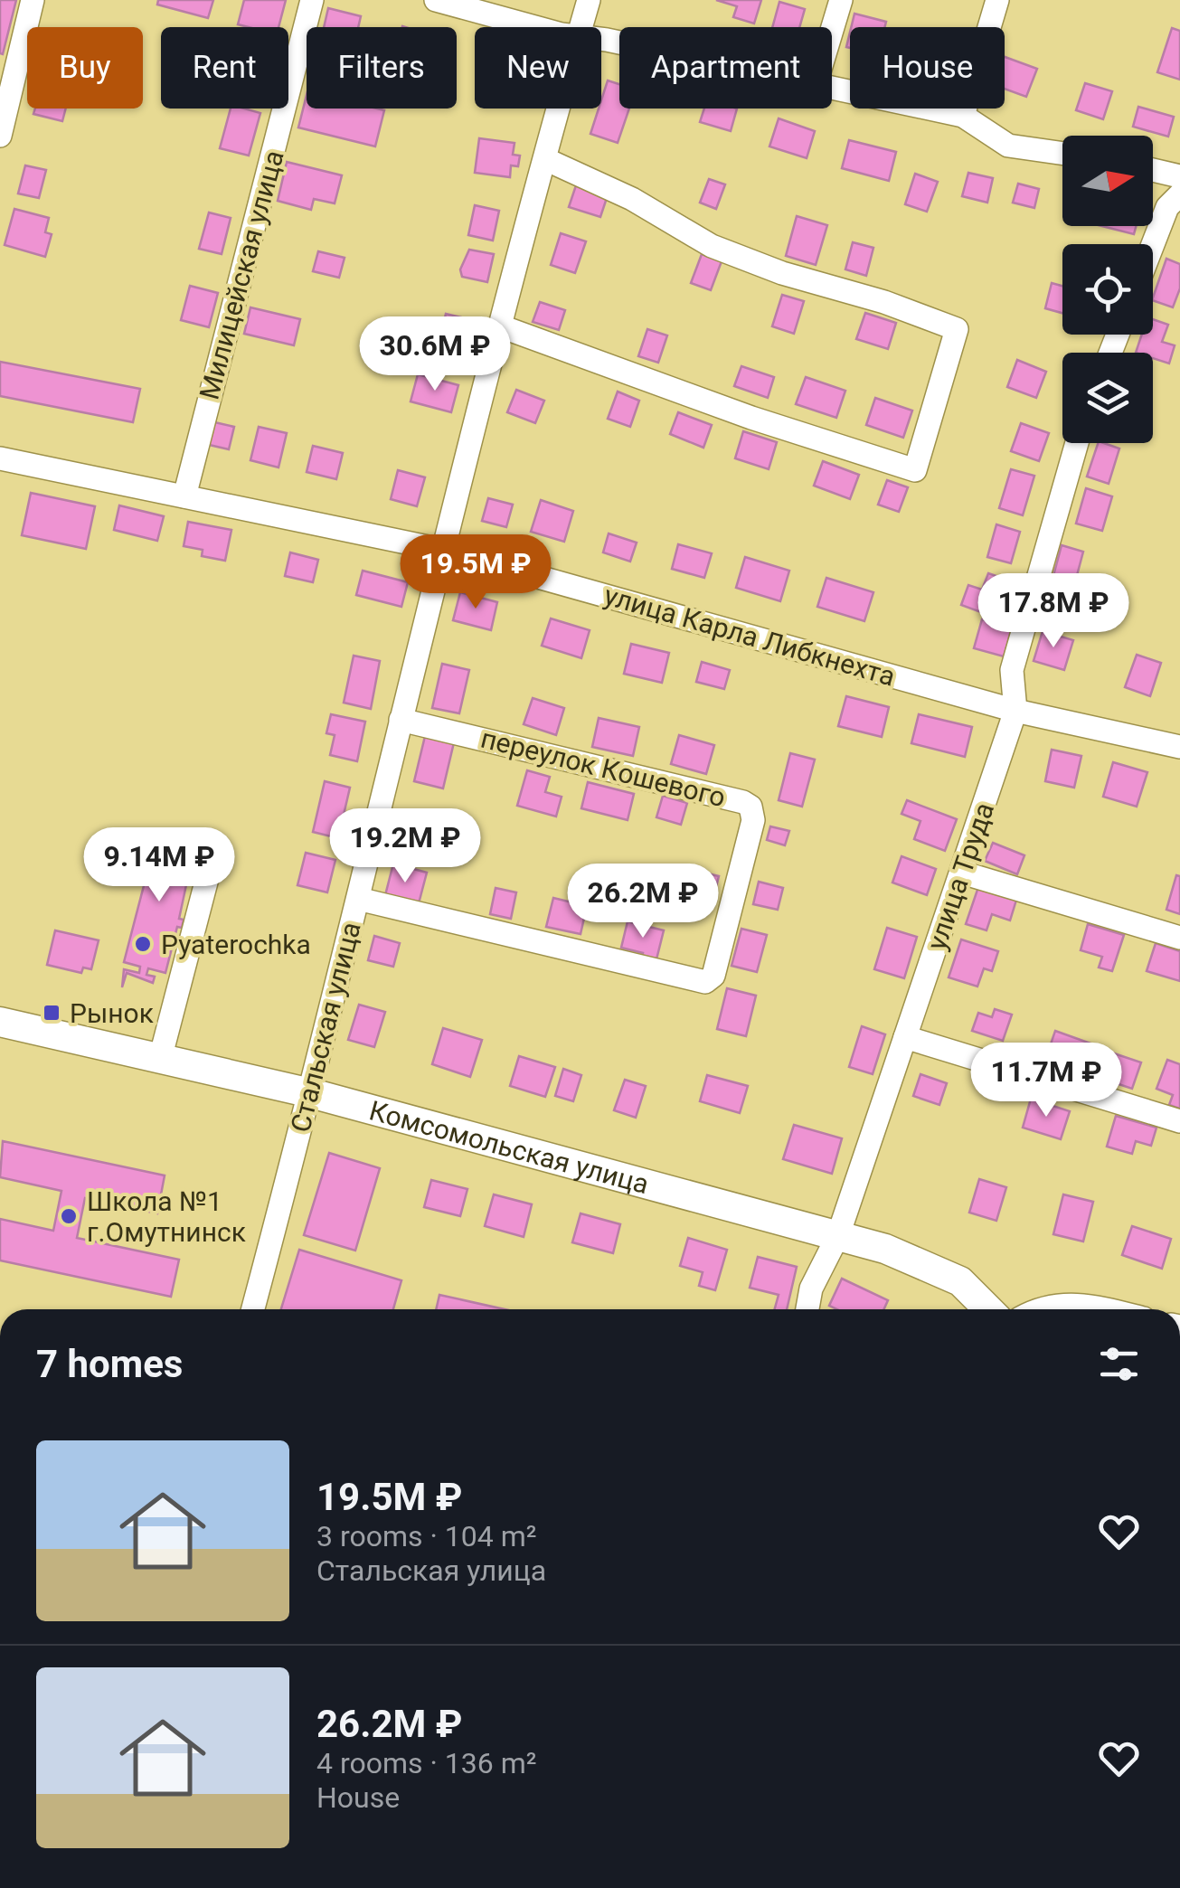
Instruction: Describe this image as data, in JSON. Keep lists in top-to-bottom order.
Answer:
{
  "streets": {
    "main road": ["Комсомольская улица"],
    "street": [
      "Милицейская улица",
      "улица Карла Либкнехта",
      "переулок Кошевого",
      "улица Труда",
      "Стальская улица"
    ]
  },
  "crossings": [
    ["Милицейская улица", "улица Карла Либкнехта"],
    ["улица Карла Либкнехта", "улица Труда"],
    ["улица Карла Либкнехта", "Стальская улица"],
    ["переулок Кошевого", "Стальская улица"],
    ["улица Труда", "Комсомольская улица"],
    ["Стальская улица", "Комсомольская улица"]
  ],
  "places": {
    "other": ["Pyaterochka", "Школа №1 г.Омутнинск"],
    "transit": ["Рынок"]
  },
  "north": "right",
  "page": {
    "chip": [
      "Buy",
      "Rent",
      "Filters",
      "New",
      "Apartment",
      "House"
    ],
    "price": [
      "30.6M ₽",
      "19.5M ₽",
      "17.8M ₽",
      "19.2M ₽",
      "9.14M ₽",
      "26.2M ₽",
      "11.7M ₽"
    ],
    "heading": "7 homes",
    "list": [
      {
        "name": "19.5M ₽",
        "note": "3 rooms · 104 m² · Стальская улица"
      },
      {
        "name": "26.2M ₽",
        "note": "4 rooms · 136 m² · House"
      }
    ]
  }
}
